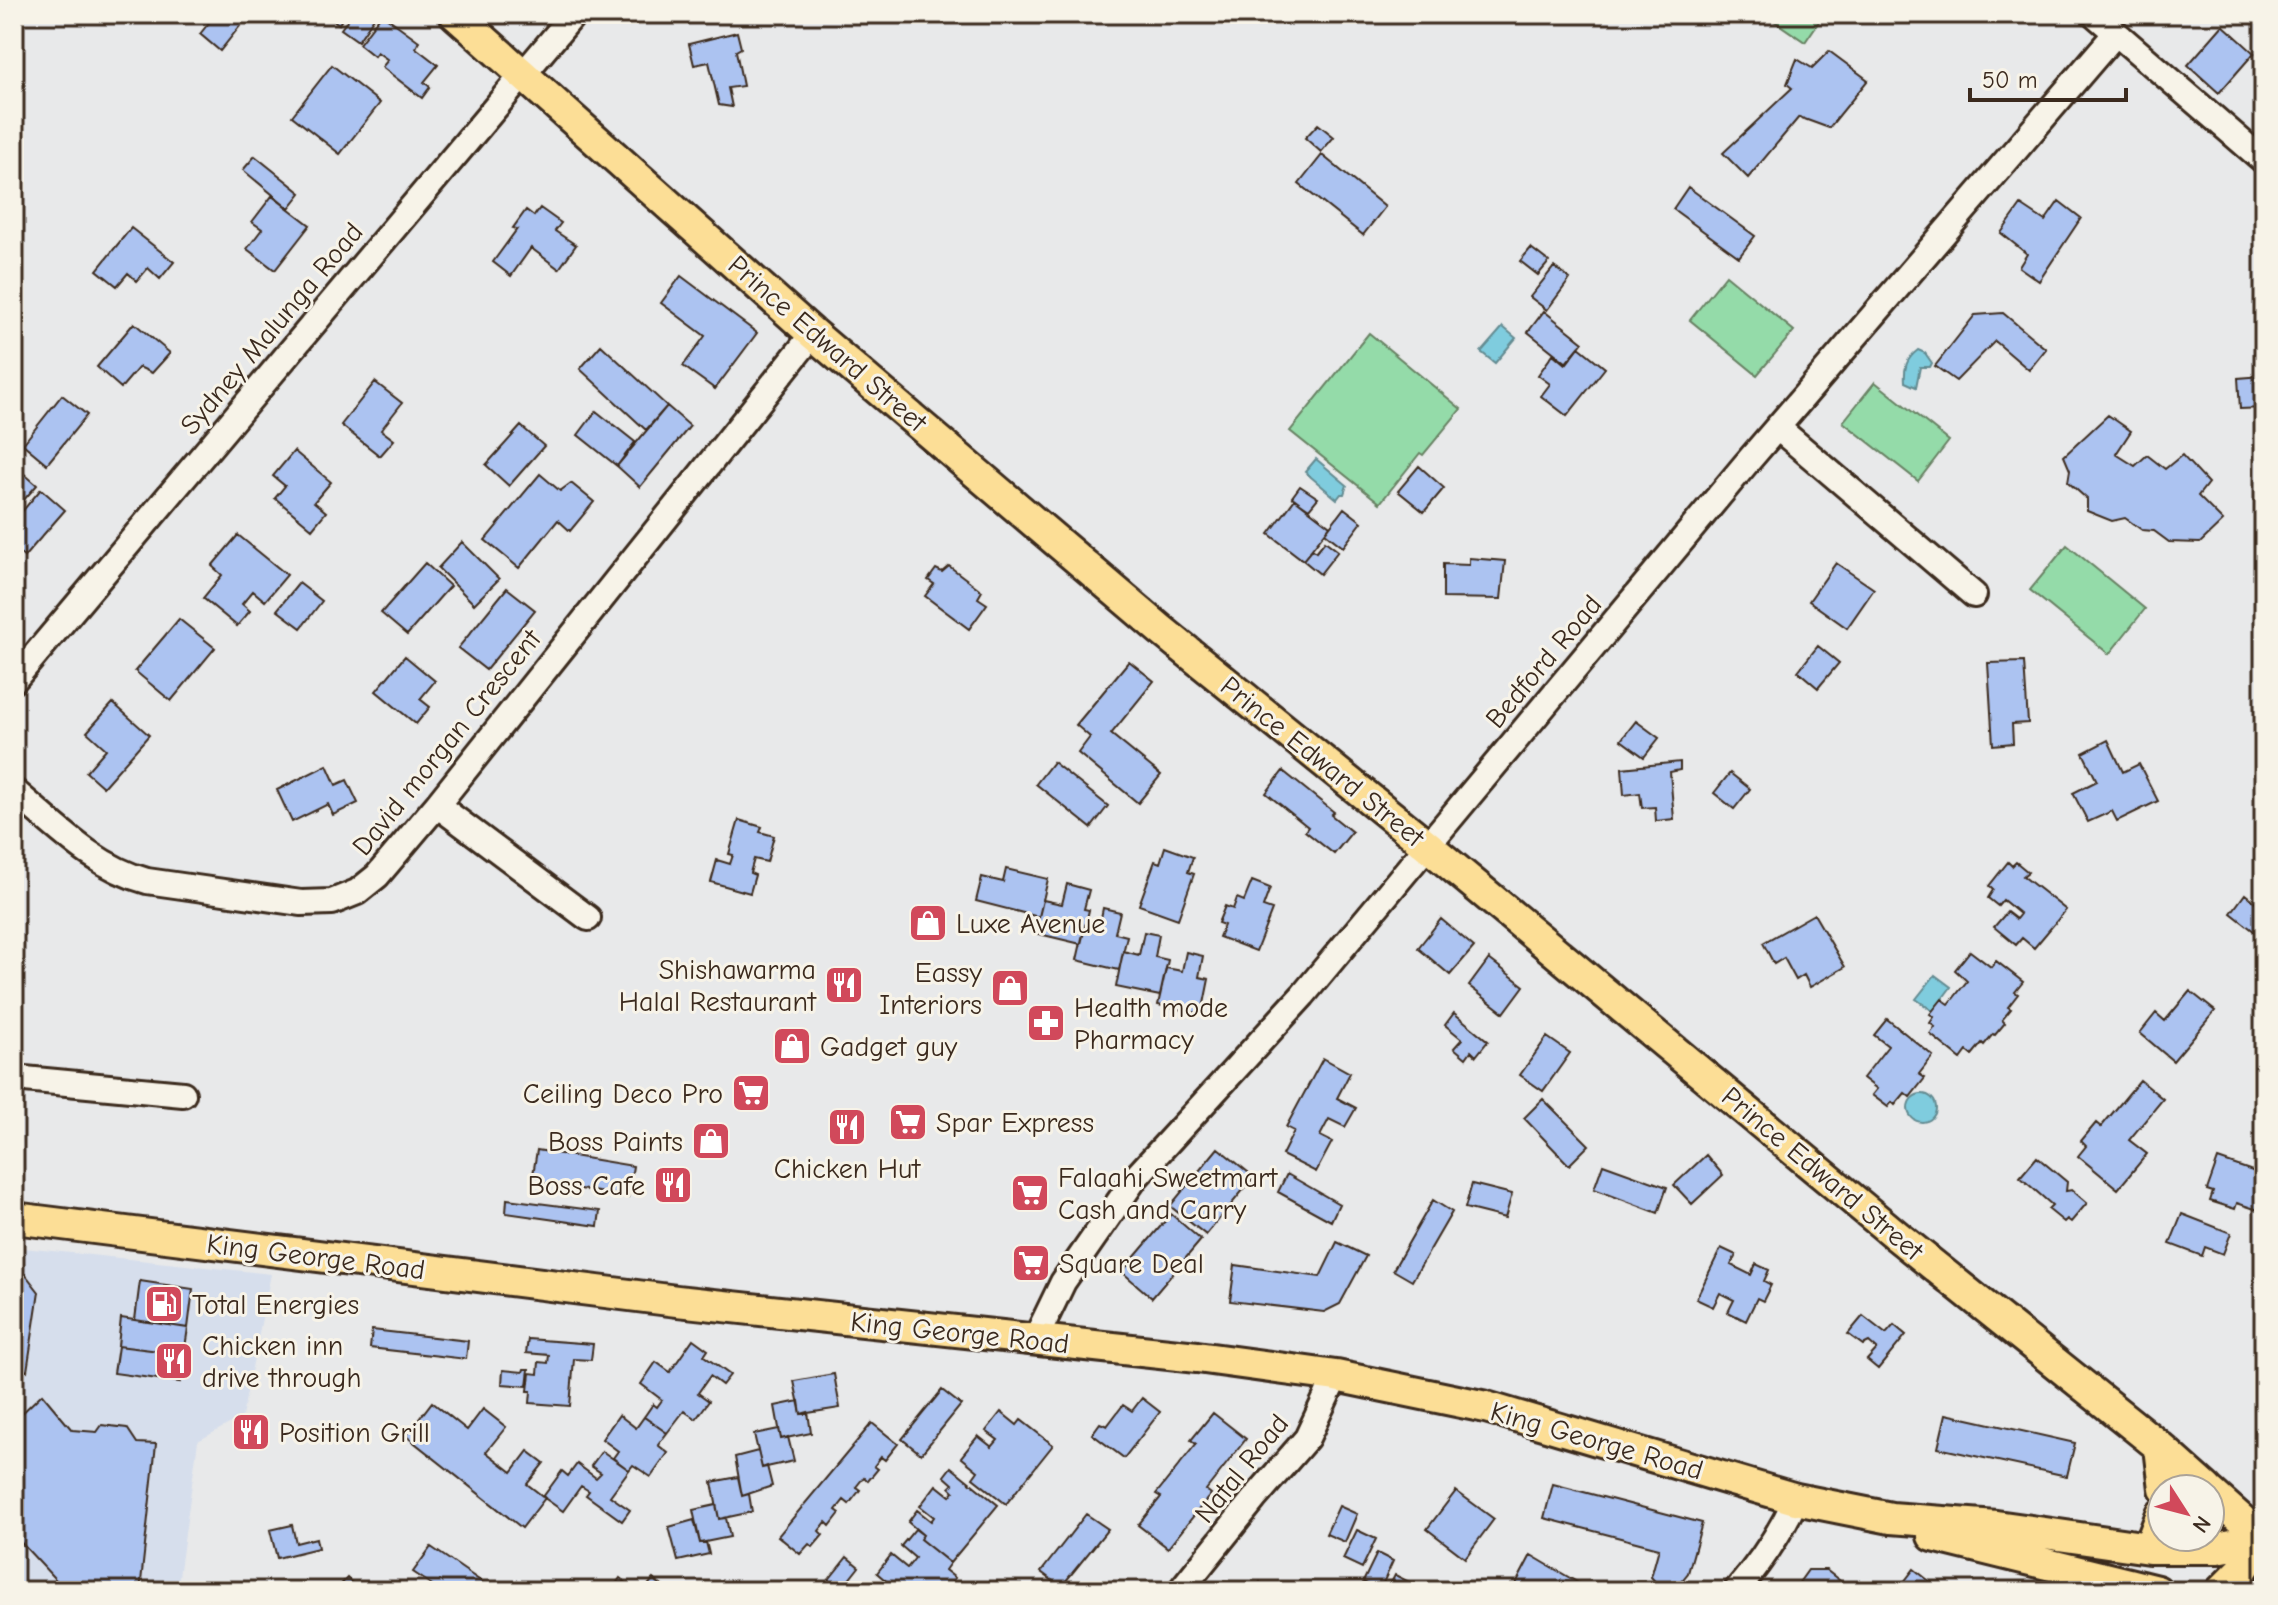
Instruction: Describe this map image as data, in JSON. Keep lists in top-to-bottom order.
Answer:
{
  "streets": {
    "main road": ["Prince Edward Street", "King George Road"],
    "street": [
      "Sydney Malunga Road",
      "Bedford Road",
      "David morgan Crescent",
      "Natal Road"
    ]
  },
  "crossings": [
    ["Sydney Malunga Road", "Prince Edward Street"],
    ["Prince Edward Street", "Bedford Road"],
    ["Prince Edward Street", "David morgan Crescent"],
    ["Prince Edward Street", "King George Road"],
    ["Bedford Road", "King George Road"],
    ["King George Road", "Natal Road"]
  ],
  "places": {
    "shop": [
      "Luxe Avenue",
      "Eassy Interiors",
      "Gadget guy",
      "Boss Paints"
    ],
    "restaurant": [
      "Shishawarma Halal Restaurant",
      "Chicken Hut",
      "Boss Cafe",
      "Chicken inn drive through",
      "Position Grill"
    ],
    "pharmacy": ["Health mode Pharmacy"],
    "supermarket": [
      "Ceiling Deco Pro",
      "Spar Express",
      "Falaahi Sweetmart Cash and Carry",
      "Square Deal"
    ],
    "fuel station": ["Total Energies"]
  },
  "scale_bar": "50 m",
  "north": "bottom right"
}
